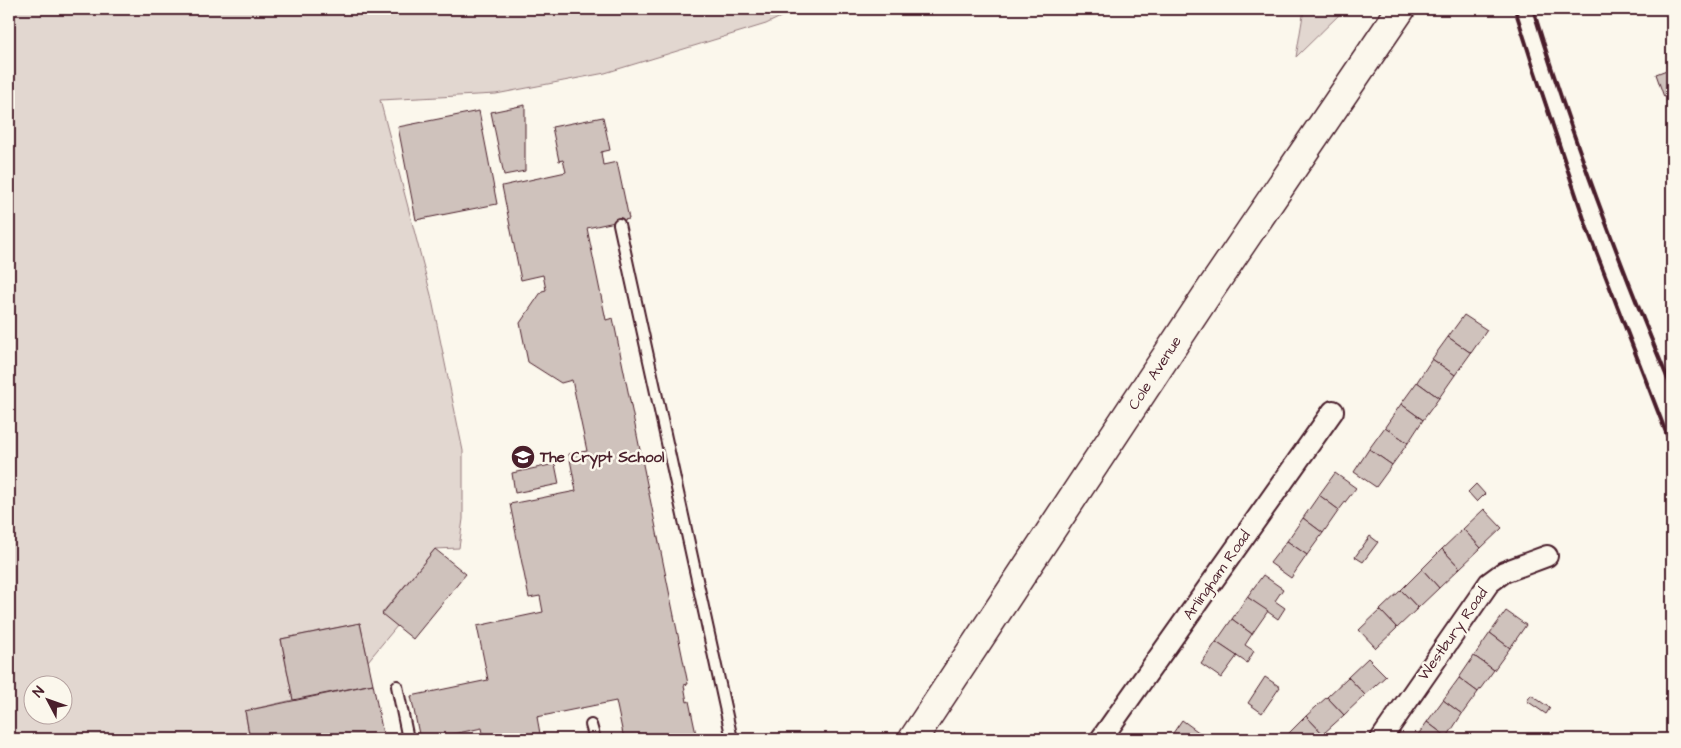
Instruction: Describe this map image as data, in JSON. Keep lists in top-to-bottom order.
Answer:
{
  "streets": {
    "highway": ["Cole Avenue"],
    "street": ["Arlingham Road", "Westbury Road"]
  },
  "places": {
    "school or university": ["The Crypt School"]
  },
  "north": "top left"
}
